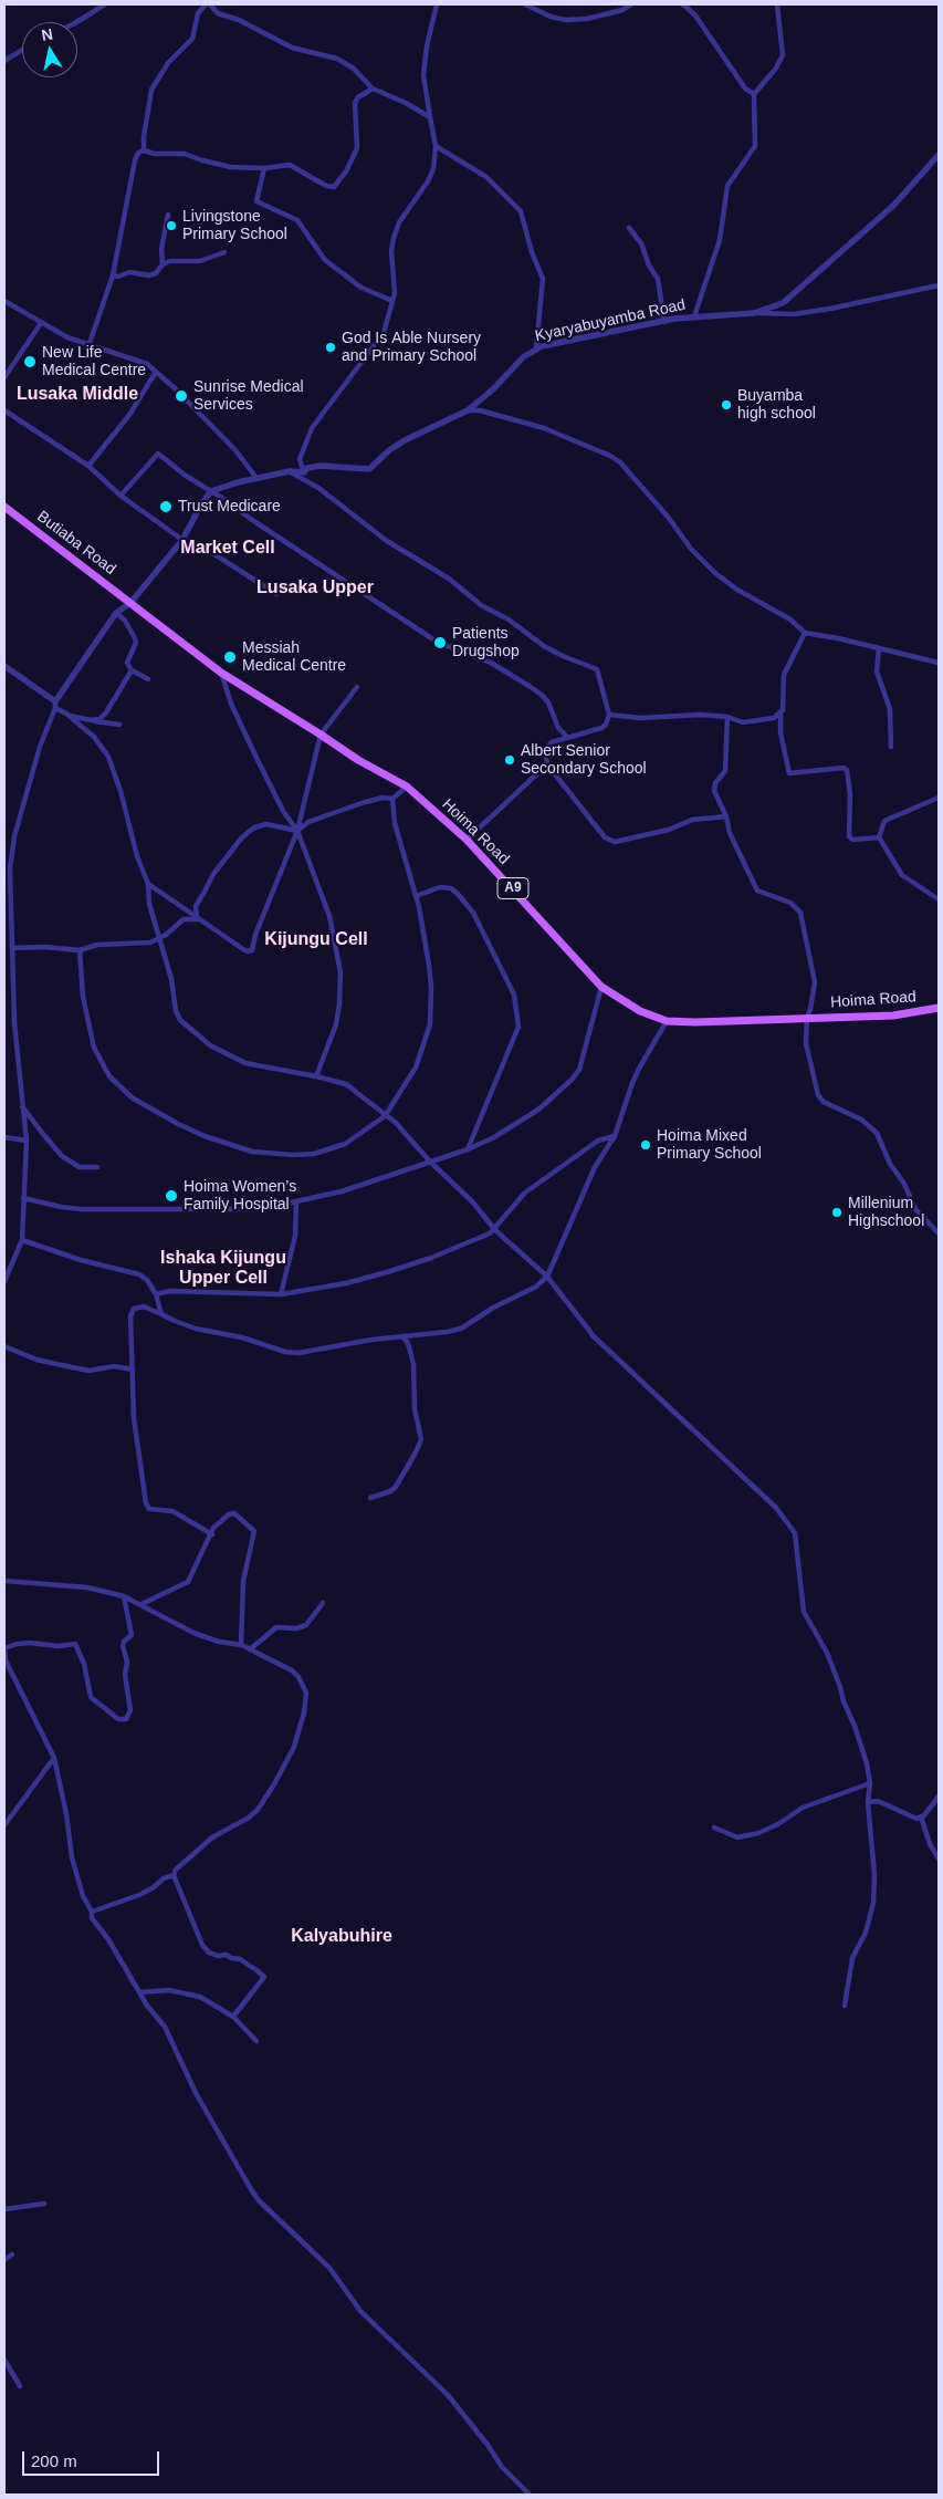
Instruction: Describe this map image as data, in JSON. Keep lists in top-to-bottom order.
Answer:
{
  "streets": {
    "main road": ["Butiaba Road", "Hoima Road", "A9"],
    "street": ["Kyaryabuyamba Road"]
  },
  "crossings": [
    ["Butiaba Road", "Hoima Road"]
  ],
  "districts": [
    "Lusaka Middle",
    "Market Cell",
    "Lusaka Upper",
    "Kijungu Cell",
    "Ishaka Kijungu Upper Cell",
    "Kalyabuhire"
  ],
  "places": [
    "Livingstone Primary School",
    "God Is Able Nursery and Primary School",
    "New Life Medical Centre",
    "Sunrise Medical Services",
    "Buyamba high school",
    "Trust Medicare",
    "Patients Drugshop",
    "Messiah Medical Centre",
    "Albert Senior Secondary School",
    "Hoima Mixed Primary School",
    "Hoima Women’s Family Hospital",
    "Millenium Highschool"
  ],
  "scale_bar": "200 m",
  "north": "top"
}
